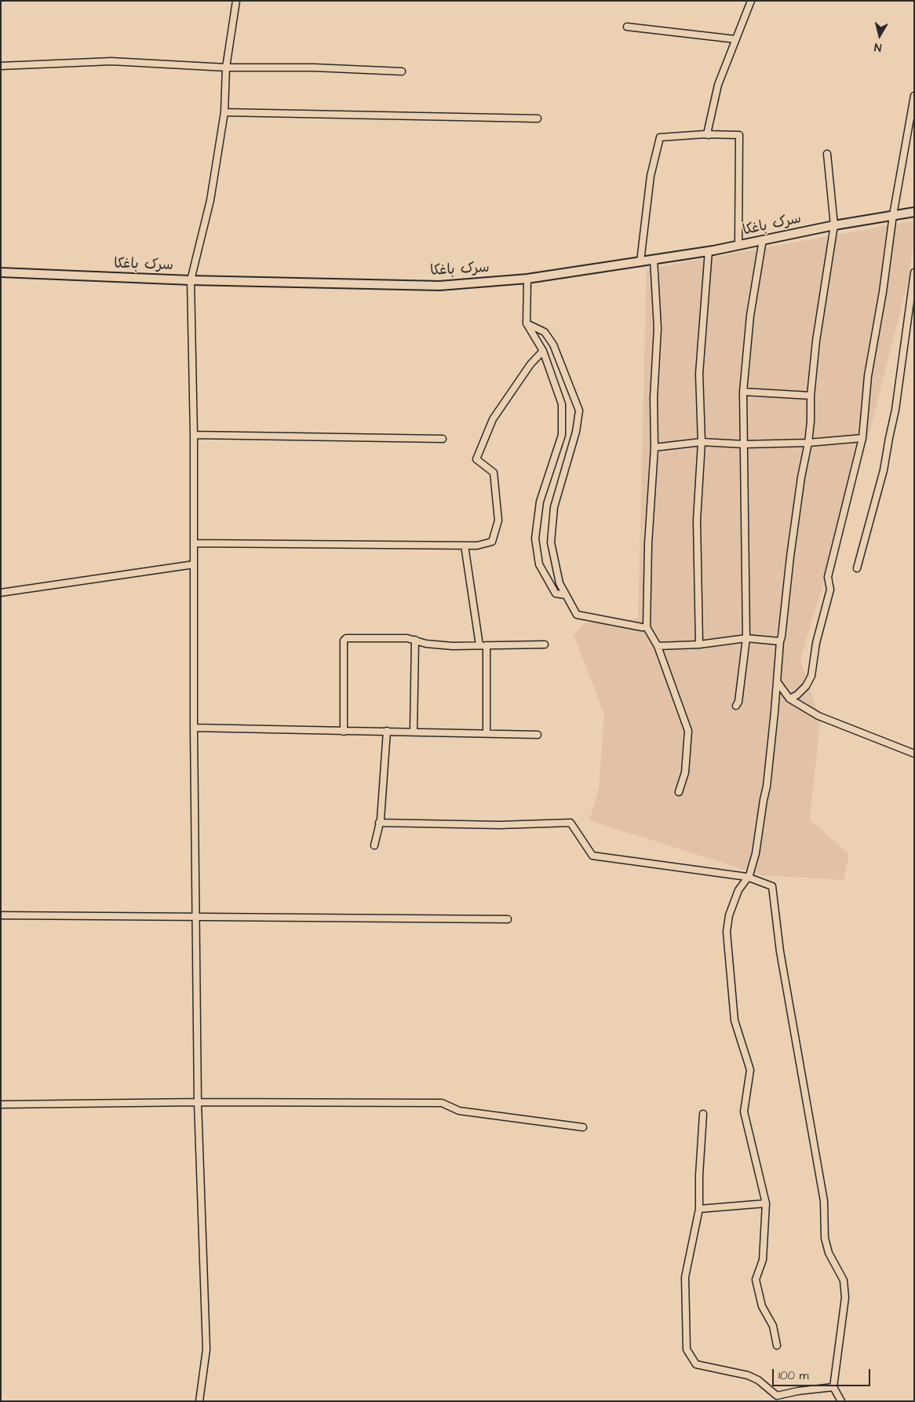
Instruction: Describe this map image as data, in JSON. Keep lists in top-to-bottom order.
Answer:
{
  "streets": {
    "street": ["سرک باغکا"]
  },
  "scale_bar": "100 m",
  "north": "bottom"
}
